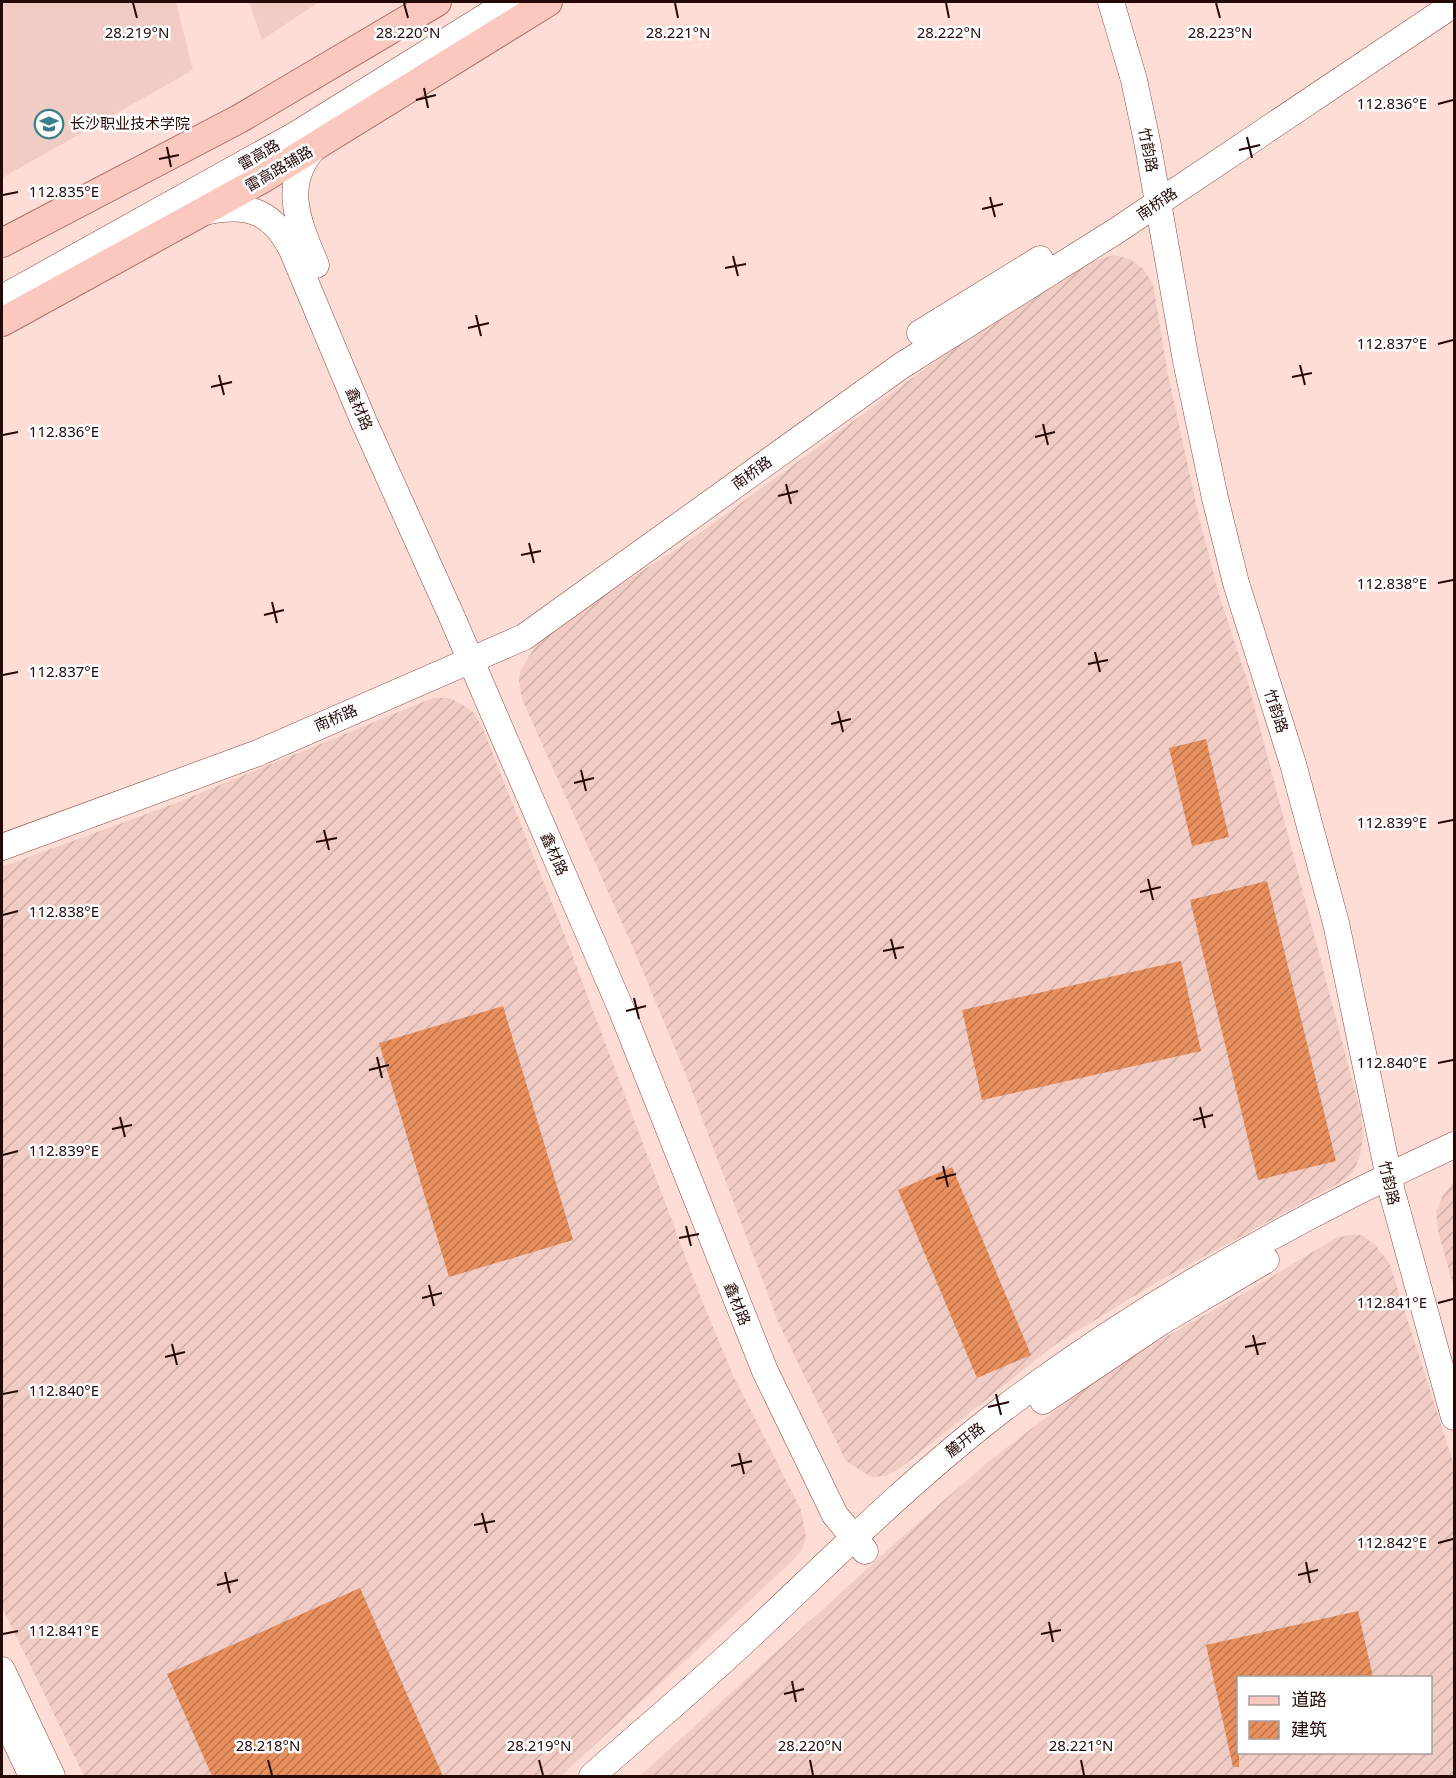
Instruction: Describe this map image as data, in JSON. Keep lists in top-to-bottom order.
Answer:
{
  "streets": {
    "main road": [
      "竹韵路",
      "雷高路",
      "雷高路辅路",
      "南桥路",
      "鑫材路",
      "麓开路"
    ]
  },
  "crossings": [
    ["竹韵路", "南桥路"],
    ["竹韵路", "麓开路"],
    ["雷高路辅路", "鑫材路"],
    ["南桥路", "鑫材路"],
    ["鑫材路", "麓开路"]
  ],
  "places": {
    "school or university": ["长沙职业技术学院"]
  },
  "legend": ["道路", "建筑"],
  "coordinates": [
    "28.219°N",
    "28.220°N",
    "28.221°N",
    "28.222°N",
    "28.223°N",
    "112.836°E",
    "112.835°E",
    "112.837°E",
    "112.838°E",
    "112.839°E",
    "112.840°E",
    "112.841°E",
    "112.842°E",
    "28.218°N"
  ]
}
